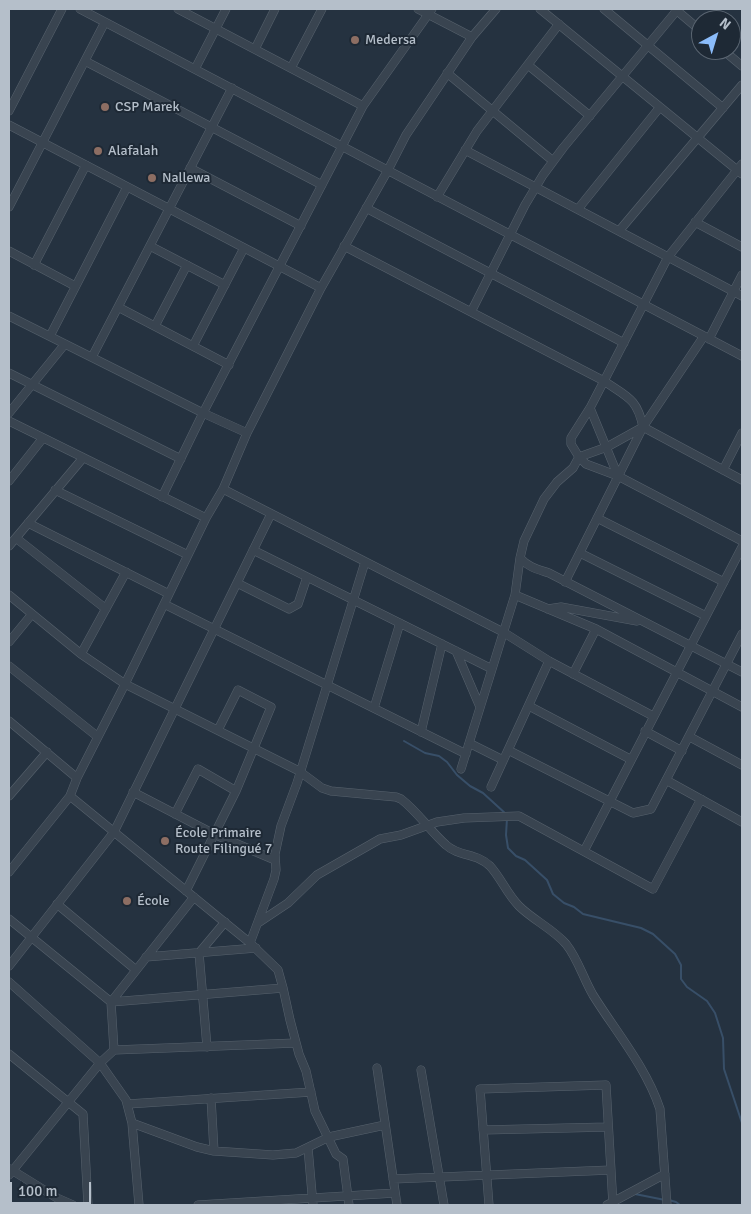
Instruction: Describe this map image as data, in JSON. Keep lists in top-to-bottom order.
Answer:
{
  "places": [
    "Medersa",
    "CSP Marek",
    "Alafalah",
    "Nallewa",
    "École Primaire Route Filingué 7",
    "École"
  ],
  "scale_bar": "100 m",
  "north": "top right"
}
